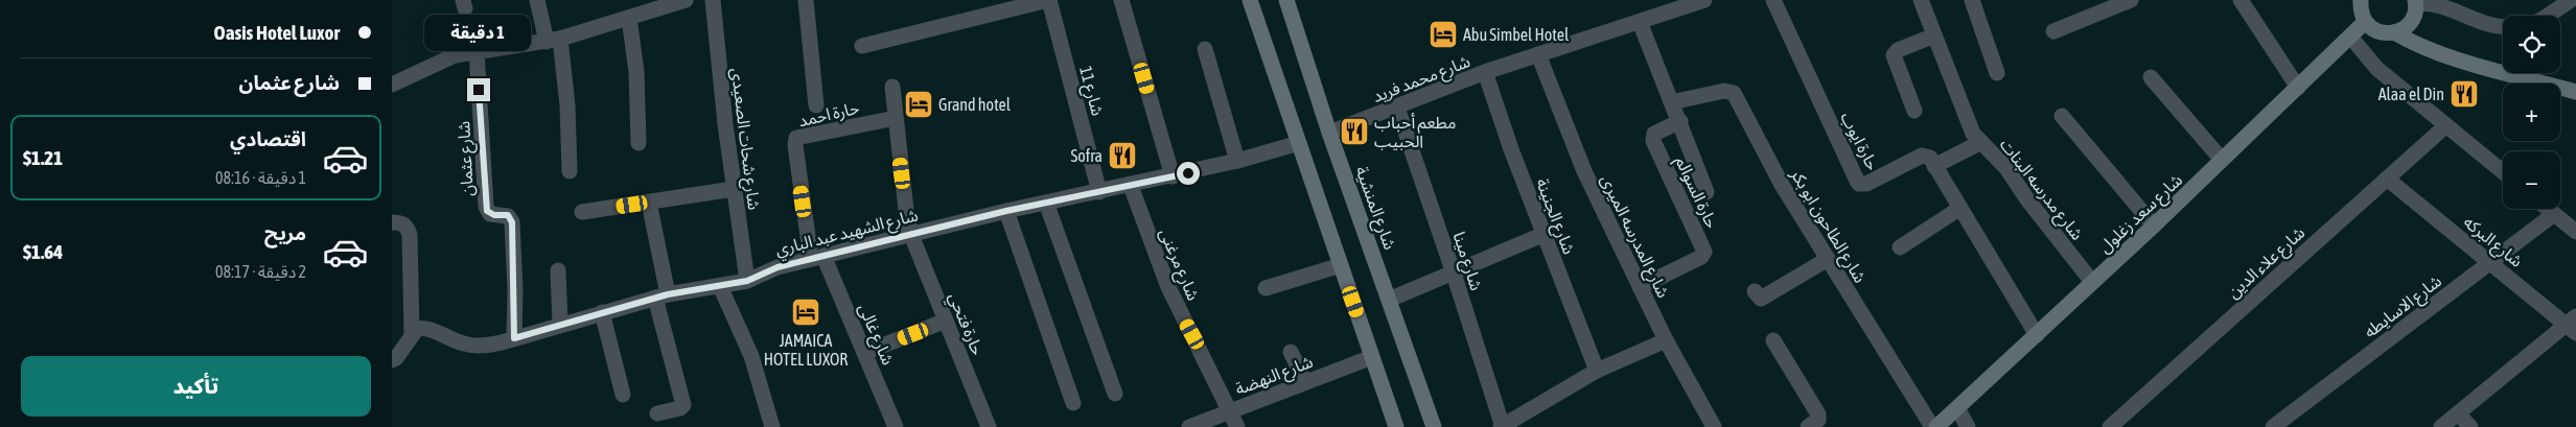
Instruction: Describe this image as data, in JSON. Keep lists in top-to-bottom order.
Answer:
{
  "streets": {
    "main road": ["شارع المنشية", "شارع سعد زغلول"],
    "street": [
      "شارع محمد فريد",
      "شارع 11",
      "حارة احمد",
      "شارع شحات الصعيدى",
      "حارة ايوب",
      "شارع عثمان",
      "شارع مدرسه البنات",
      "حارة السوالم",
      "شارع الجنينة",
      "شارع الطاحون ابو بكر",
      "شارع الشهيد عبد الباري",
      "شارع المدرسه الميرى",
      "شارع البركه",
      "شارع مينا",
      "شارع علاء الدين",
      "شارع مرغنى",
      "شارع الاسايطه",
      "حارة فتحي",
      "شارع غالى",
      "شارع النهضة"
    ]
  },
  "crossings": [
    ["شارع محمد فريد", "شارع المنشية"],
    ["شارع محمد فريد", "شارع الجنينة"],
    ["شارع محمد فريد", "شارع المدرسه الميرى"],
    ["شارع محمد فريد", "شارع مينا"],
    ["شارع 11", "شارع الشهيد عبد الباري"],
    ["حارة احمد", "شارع الشهيد عبد الباري"],
    ["حارة احمد", "حارة فتحي"],
    ["حارة احمد", "شارع غالى"],
    ["شارع شحات الصعيدى", "شارع الشهيد عبد الباري"],
    ["شارع عثمان", "شارع الشهيد عبد الباري"],
    ["شارع مدرسه البنات", "شارع سعد زغلول"],
    ["حارة السوالم", "شارع المدرسه الميرى"],
    ["شارع الشهيد عبد الباري", "شارع مرغنى"],
    ["شارع الشهيد عبد الباري", "حارة فتحي"],
    ["شارع الشهيد عبد الباري", "شارع غالى"],
    ["شارع البركه", "شارع علاء الدين"],
    ["شارع البركه", "شارع الاسايطه"],
    ["شارع مرغنى", "شارع النهضة"]
  ],
  "places": {
    "hotel": ["Abu Simbel Hotel", "Grand hotel", "JAMAICA HOTEL LUXOR"],
    "restaurant": ["Alaa el Din", "مطعم أحباب الحبيب", "Sofra"]
  },
  "page": {
    "banner": ["Oasis Hotel Luxor", "شارع عثمان"],
    "bubble": "1 دقيقة",
    "map_buttons": ["+", "−"],
    "list": [
      {
        "name": "اقتصادي",
        "note": "1 دقيقة · 08:16",
        "value": "$1.21"
      },
      {
        "name": "مريح",
        "note": "2 دقيقة · 08:17",
        "value": "$1.64"
      }
    ],
    "buttons": "تأكيد"
  }
}
